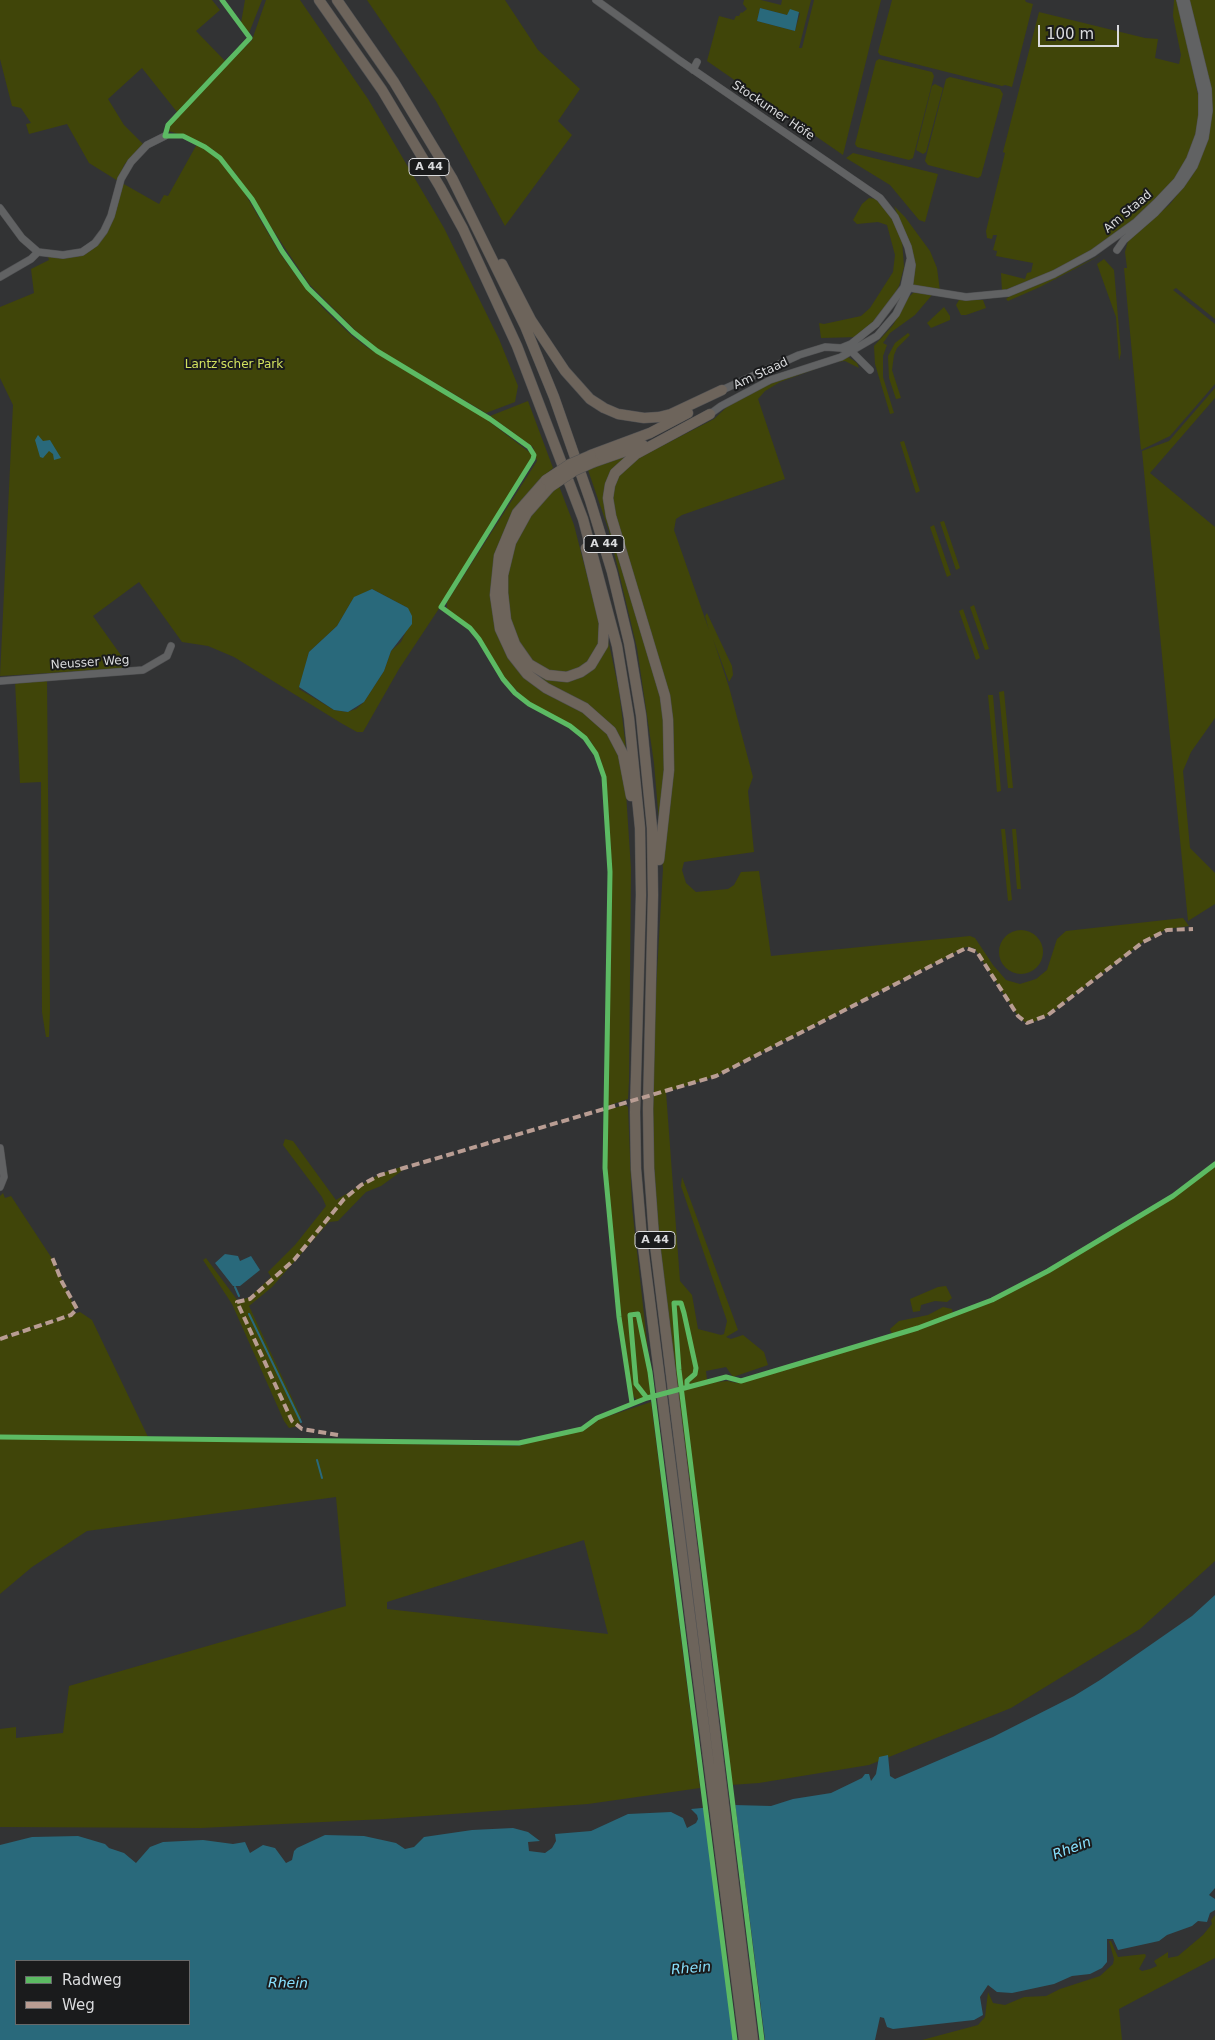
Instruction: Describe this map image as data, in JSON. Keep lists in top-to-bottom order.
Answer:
{
  "streets": {
    "highway": ["A 44"],
    "street": ["Stockumer Höfe", "Am Staad", "Neusser Weg"]
  },
  "crossings": [
    ["Stockumer Höfe", "Am Staad"]
  ],
  "water": ["Rhein"],
  "parks": ["Lantz'scher Park"],
  "legend": ["Radweg", "Weg"],
  "scale_bar": "100 m"
}
